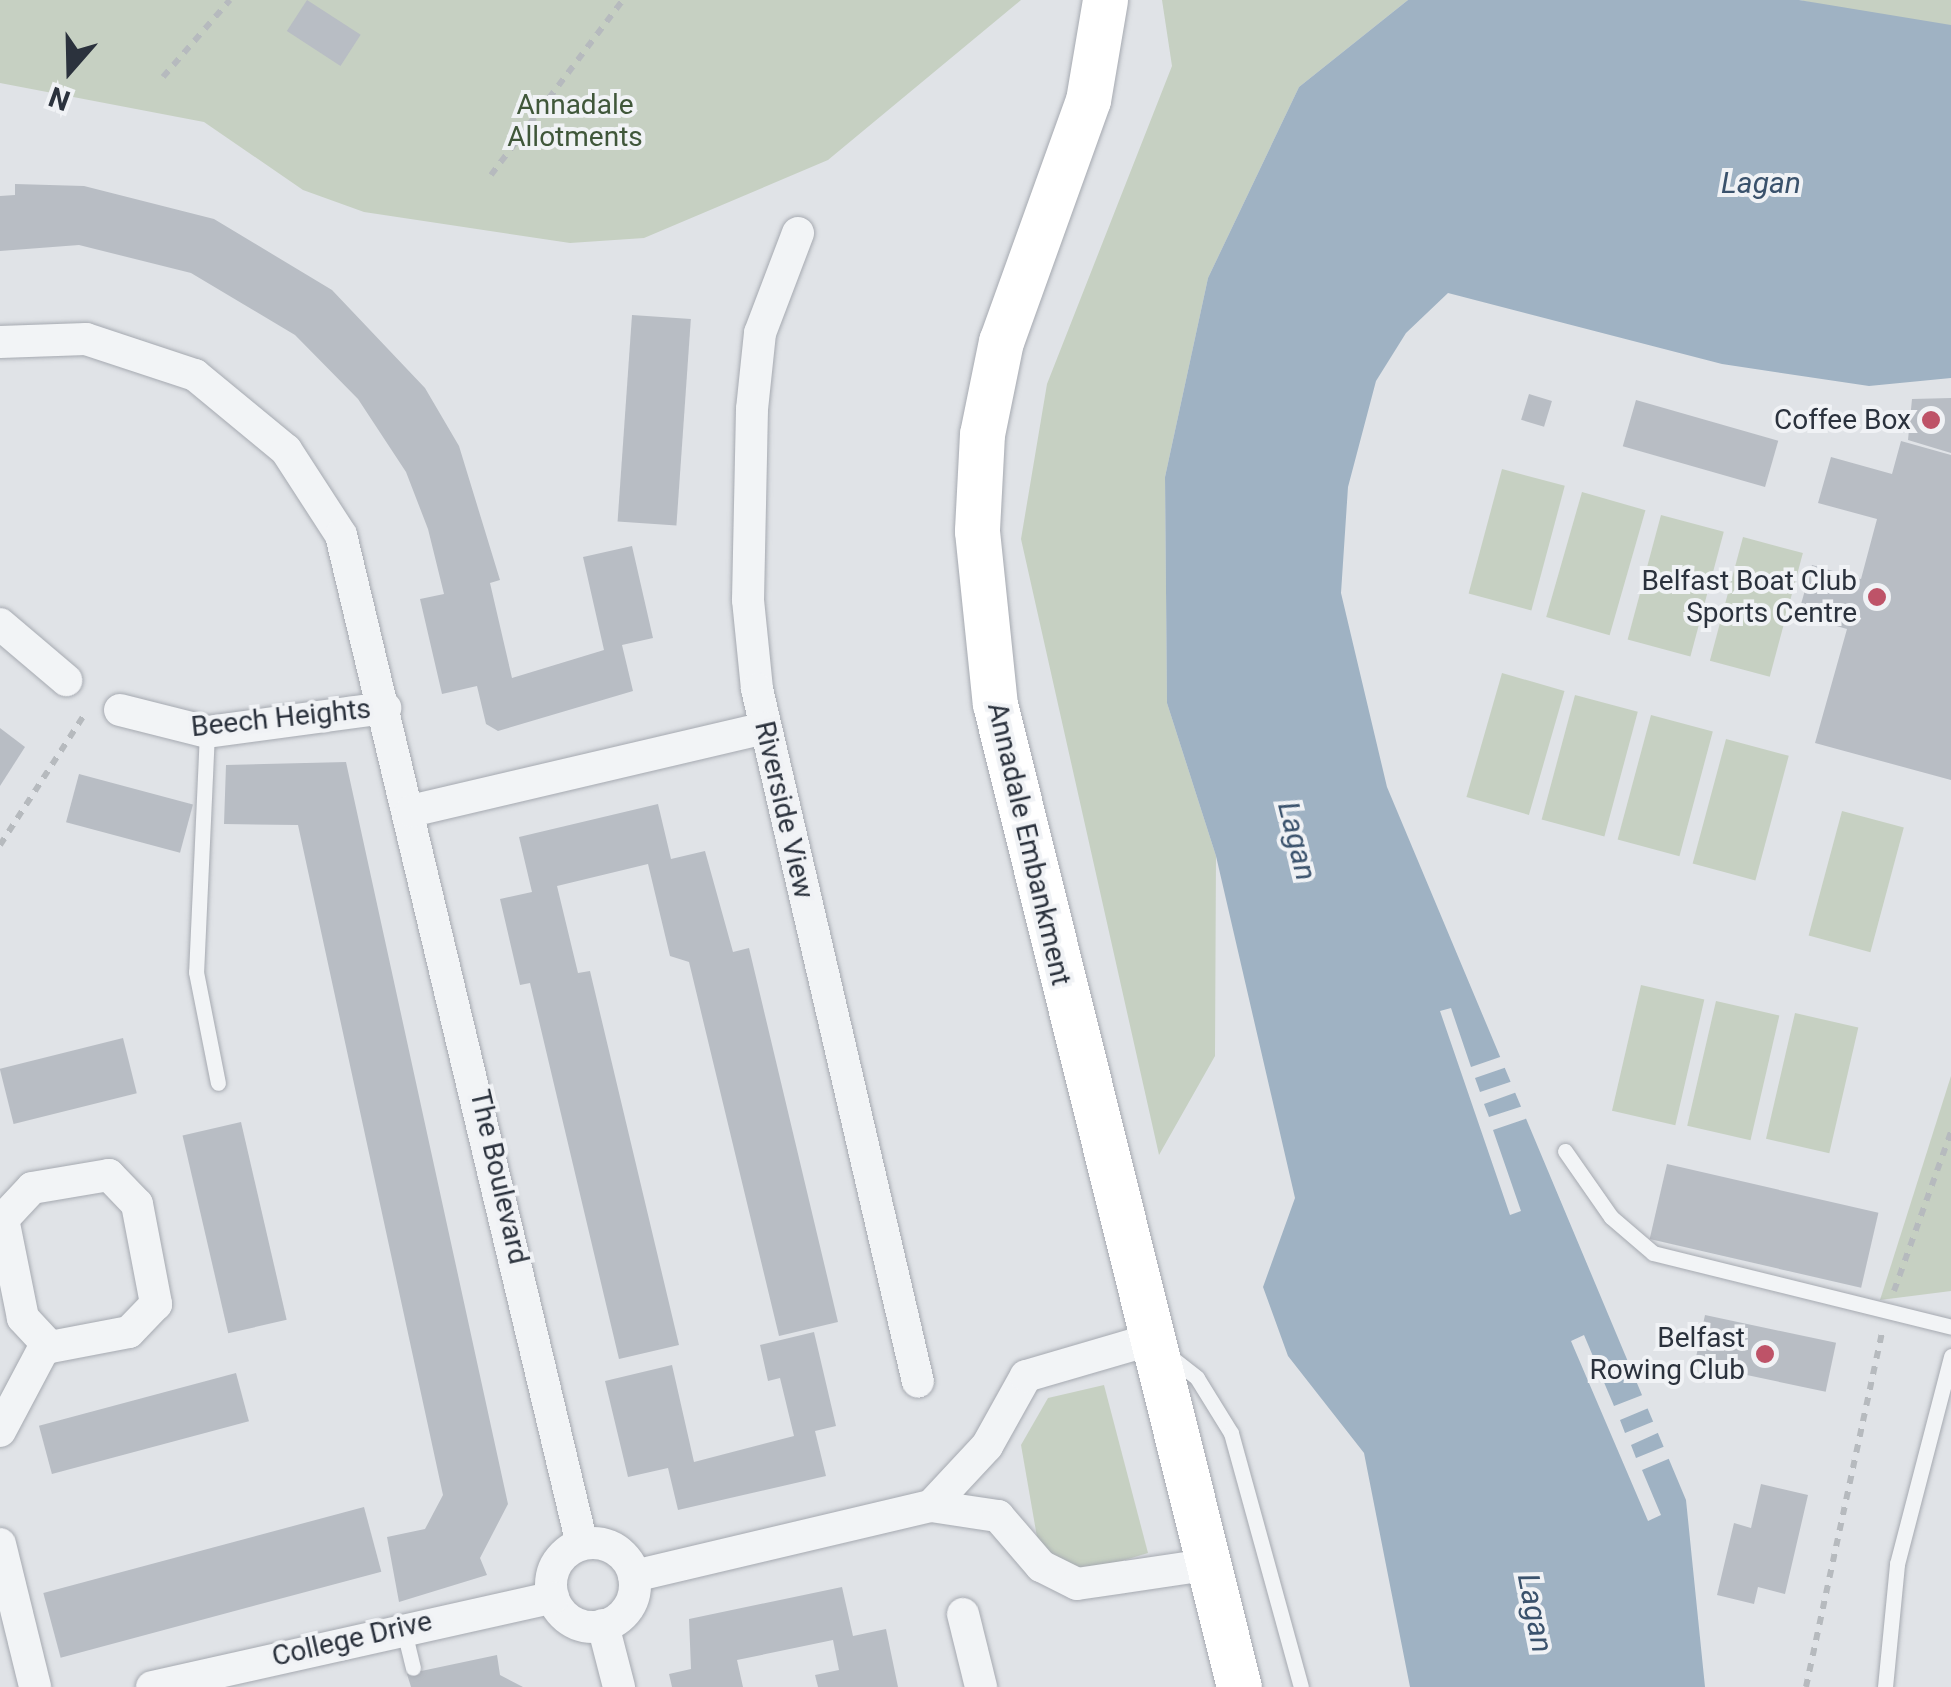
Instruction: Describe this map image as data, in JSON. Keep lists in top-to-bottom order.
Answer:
{
  "streets": {
    "street": [
      "Beech Heights",
      "Riverside View",
      "Annadale Embankment",
      "The Boulevard",
      "College Drive"
    ]
  },
  "crossings": [
    ["Beech Heights", "The Boulevard"],
    ["The Boulevard", "College Drive"]
  ],
  "water": ["Lagan"],
  "parks": ["Annadale Allotments"],
  "places": ["Coffee Box", "Belfast Boat Club Sports Centre", "Belfast Rowing Club"],
  "north": "bottom"
}
